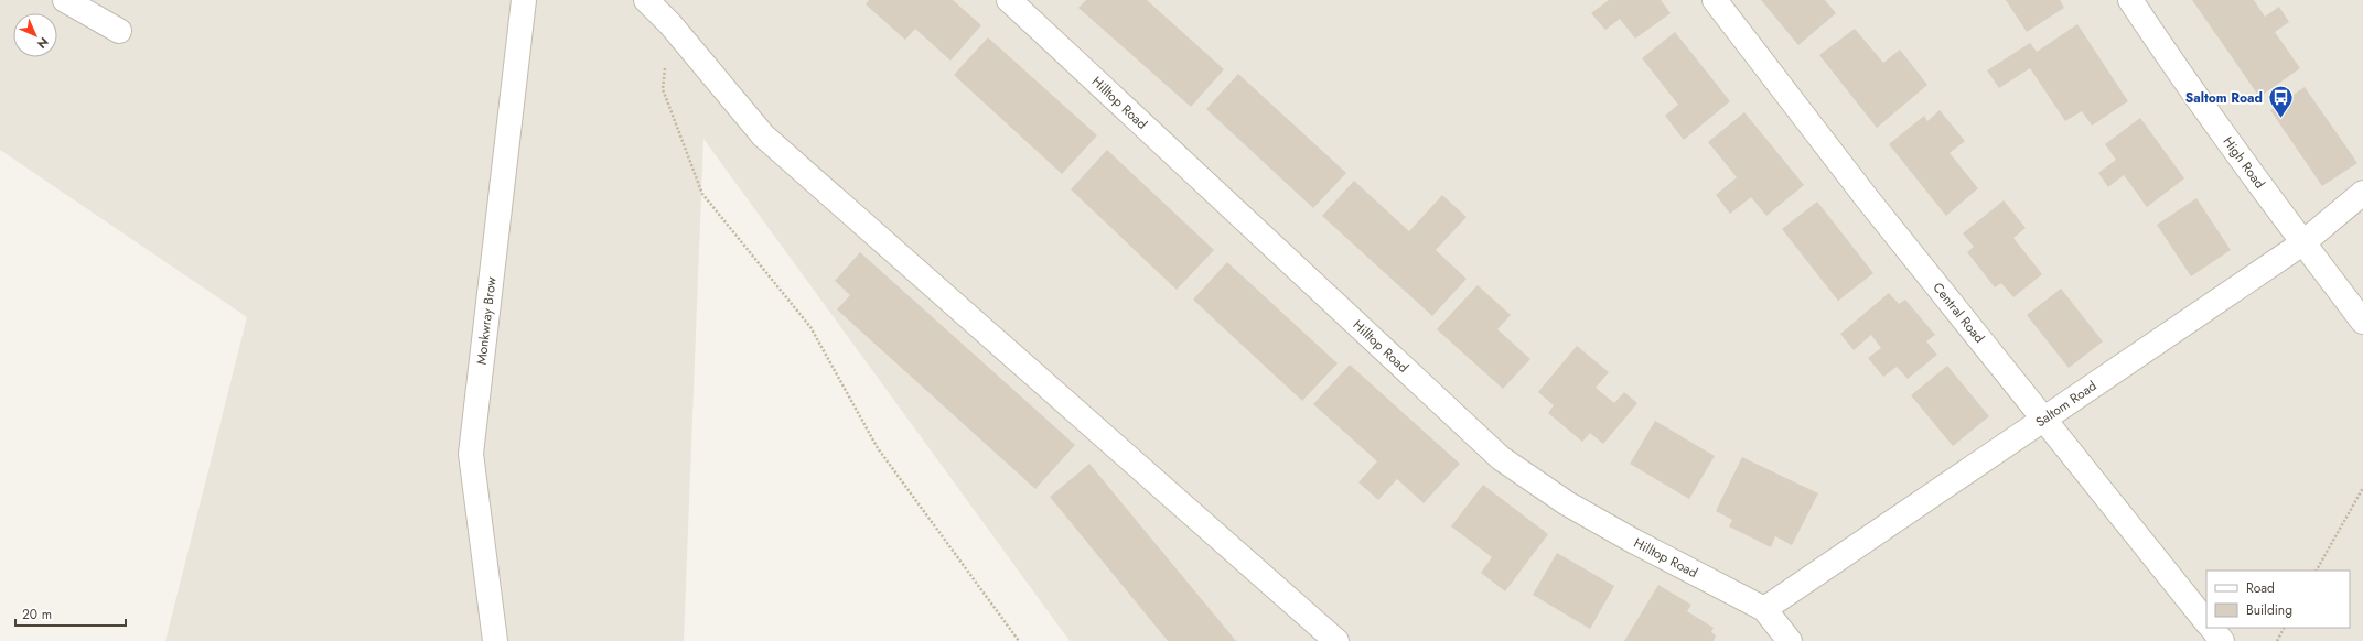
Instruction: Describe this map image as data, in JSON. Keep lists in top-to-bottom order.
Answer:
{
  "streets": {
    "street": [
      "Hilltop Road",
      "High Road",
      "Central Road",
      "Monkwray Brow",
      "Saltom Road"
    ]
  },
  "crossings": [
    ["Hilltop Road", "Saltom Road"],
    ["High Road", "Saltom Road"],
    ["Central Road", "Saltom Road"]
  ],
  "places": {
    "bus stop": ["Saltom Road"]
  },
  "legend": ["Road", "Building"],
  "scale_bar": "20 m",
  "north": "bottom right"
}
